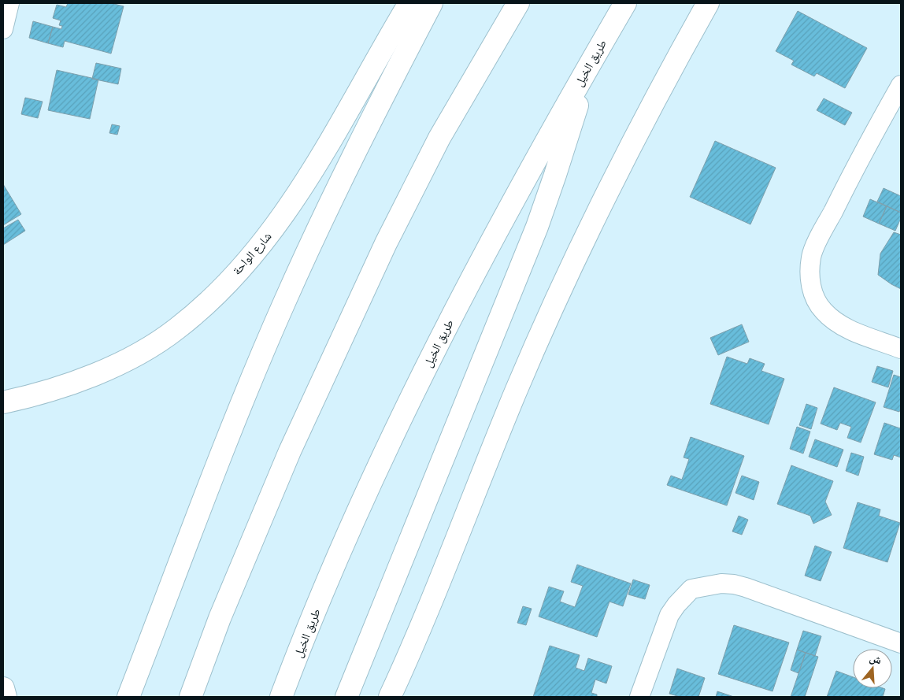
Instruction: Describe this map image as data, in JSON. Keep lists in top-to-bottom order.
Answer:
{
  "streets": {
    "main road": ["طريق الخيل", "شارع الواحة"]
  },
  "north": "top"
}
